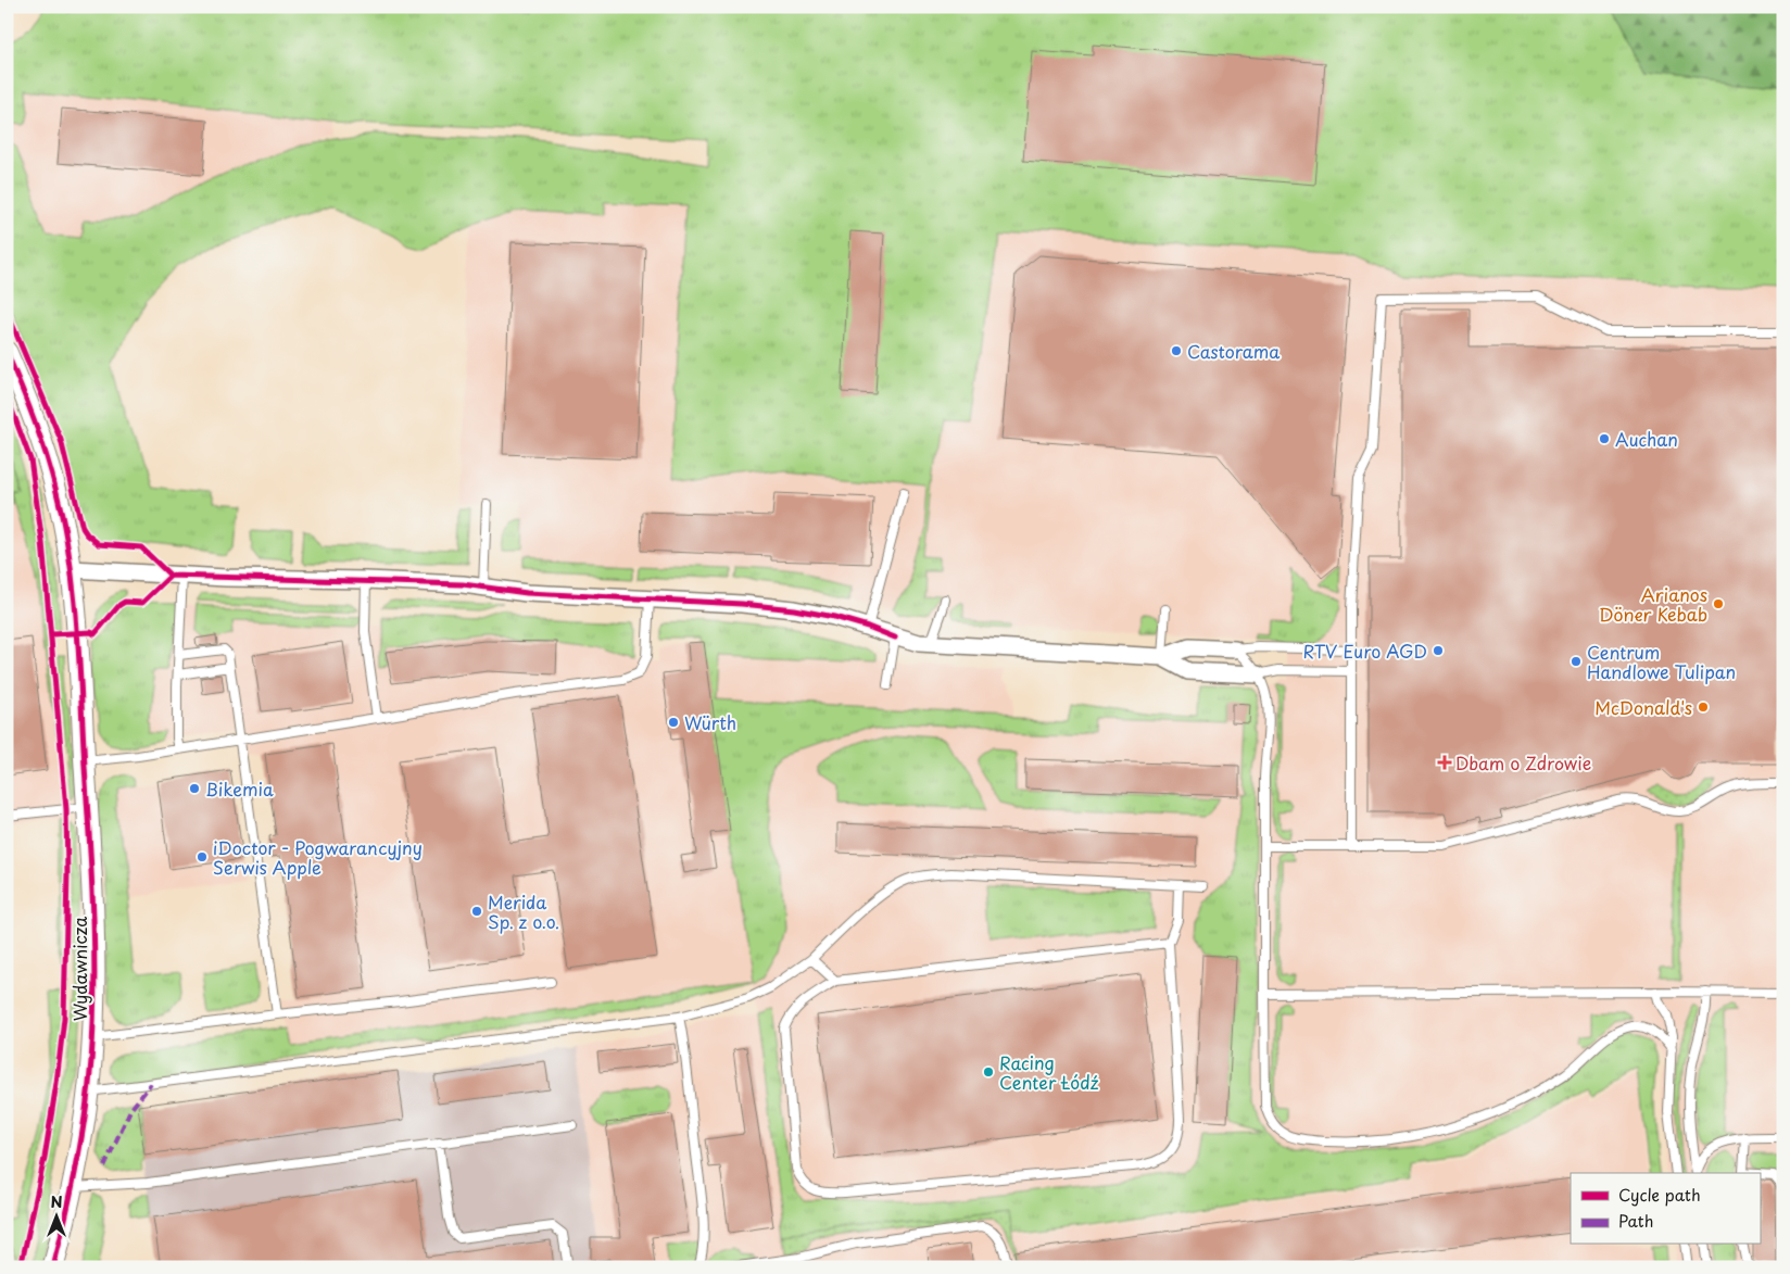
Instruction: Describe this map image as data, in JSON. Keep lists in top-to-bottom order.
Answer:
{
  "streets": {
    "street": ["Wydawnicza"]
  },
  "places": {
    "other": [
      "Castorama",
      "Auchan",
      "Arianos Döner Kebab",
      "RTV Euro AGD",
      "Centrum Handlowe Tulipan",
      "McDonald's",
      "Würth",
      "Bikemia",
      "iDoctor - Pogwarancyjny Serwis Apple",
      "Merida Sp. z o.o.",
      "Racing Center Łódź"
    ],
    "health": ["Dbam o Zdrowie"]
  },
  "legend": ["Cycle path", "Path"],
  "north": "top"
}
